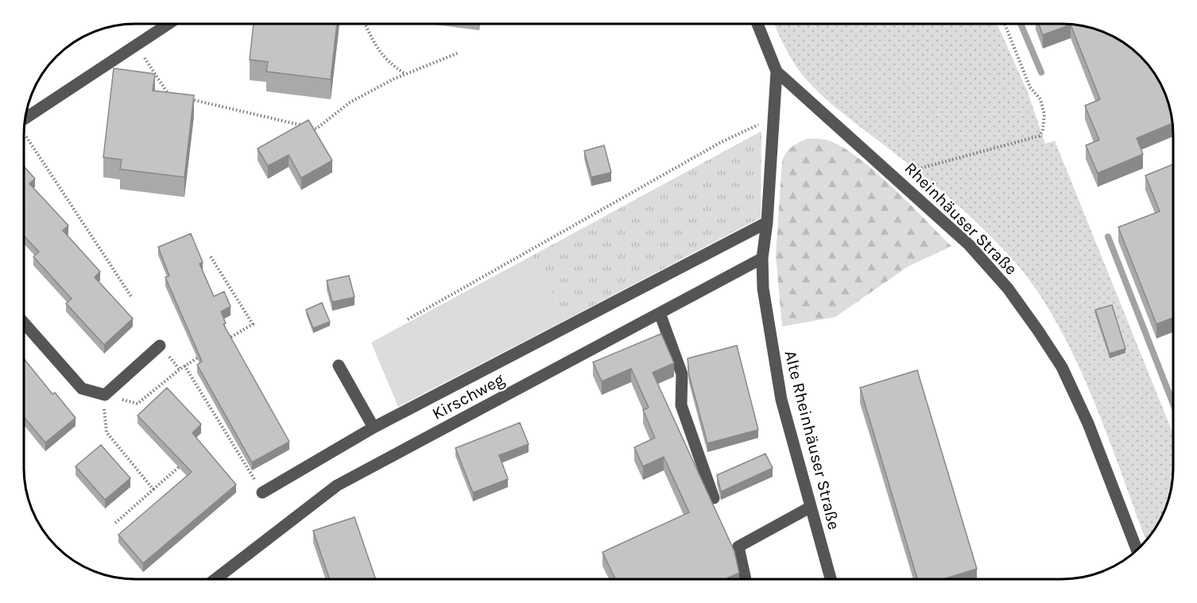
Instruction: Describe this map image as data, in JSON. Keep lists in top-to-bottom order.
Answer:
{
  "streets": {
    "street": ["Rheinhäuser Straße", "Kirschweg", "Alte Rheinhäuser Straße"]
  },
  "crossings": [
    ["Rheinhäuser Straße", "Alte Rheinhäuser Straße"],
    ["Kirschweg", "Alte Rheinhäuser Straße"]
  ]
}
